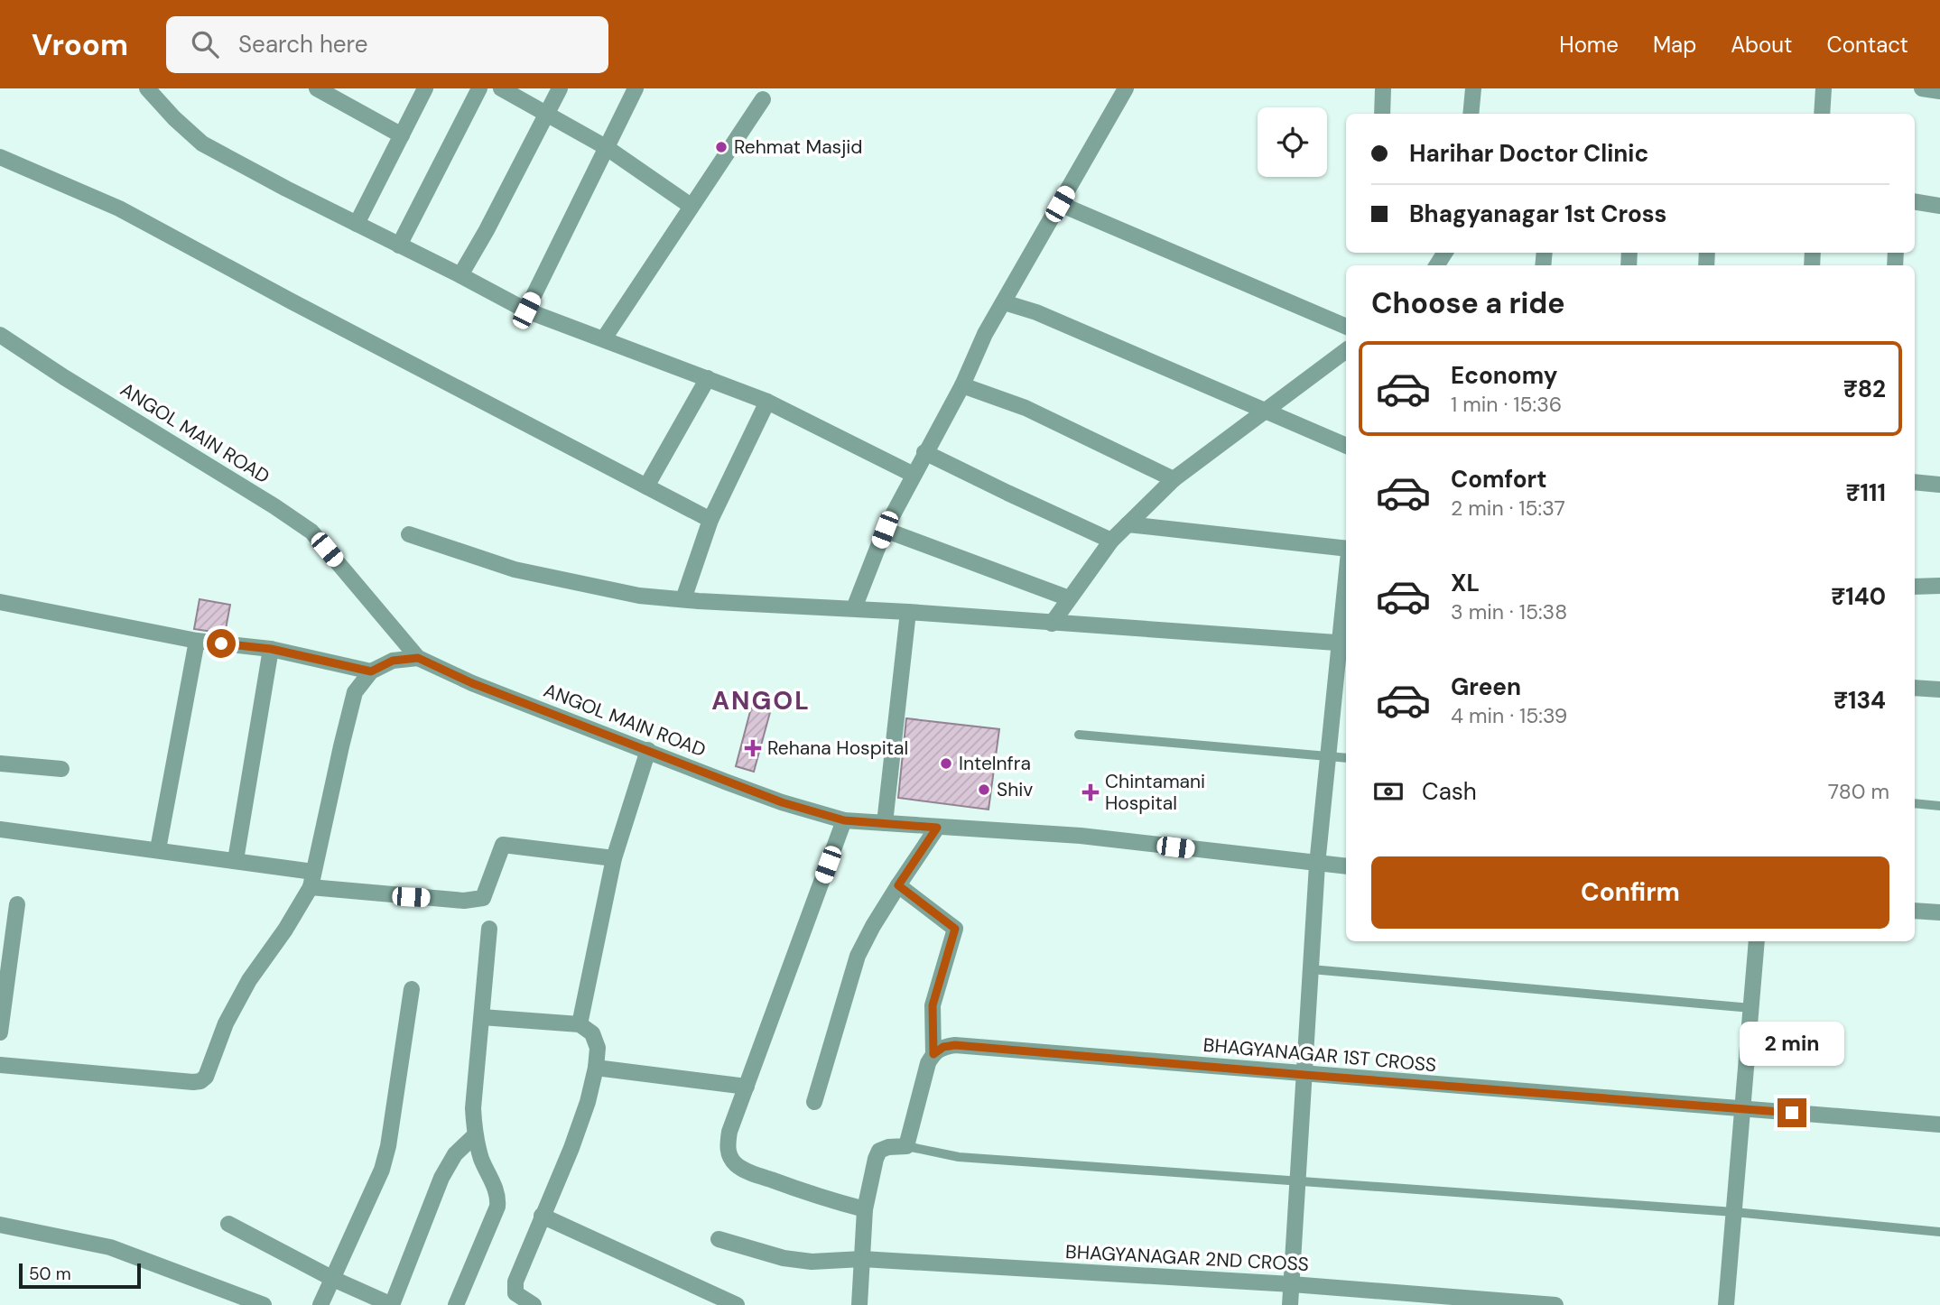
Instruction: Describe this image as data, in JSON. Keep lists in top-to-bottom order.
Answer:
{
  "streets": {
    "street": ["ANGOL MAIN ROAD", "BHAGYANAGAR 1ST CROSS", "BHAGYANAGAR 2ND CROSS"]
  },
  "districts": ["ANGOL"],
  "places": {
    "other": ["Rehmat Masjid", "Intelnfra", "Shiv"],
    "health": ["Rehana Hospital", "Chintamani Hospital"]
  },
  "scale_bar": "50 m",
  "page": {
    "header": "Vroom",
    "search": "Search here",
    "nav": [
      "Home",
      "Map",
      "About",
      "Contact"
    ],
    "banner": ["Harihar Doctor Clinic", "Bhagyanagar 1st Cross"],
    "heading": "Choose a ride",
    "list": [
      {
        "name": "Economy",
        "note": "1 min · 15:36",
        "value": "₹82"
      },
      {
        "name": "Comfort",
        "note": "2 min · 15:37",
        "value": "₹111"
      },
      {
        "name": "XL",
        "note": "3 min · 15:38",
        "value": "₹140"
      },
      {
        "name": "Green",
        "note": "4 min · 15:39",
        "value": "₹134"
      }
    ],
    "pay": ["Cash", "780 m"],
    "buttons": "Confirm",
    "bubble": "2 min",
    "scale": "50 m"
  }
}
